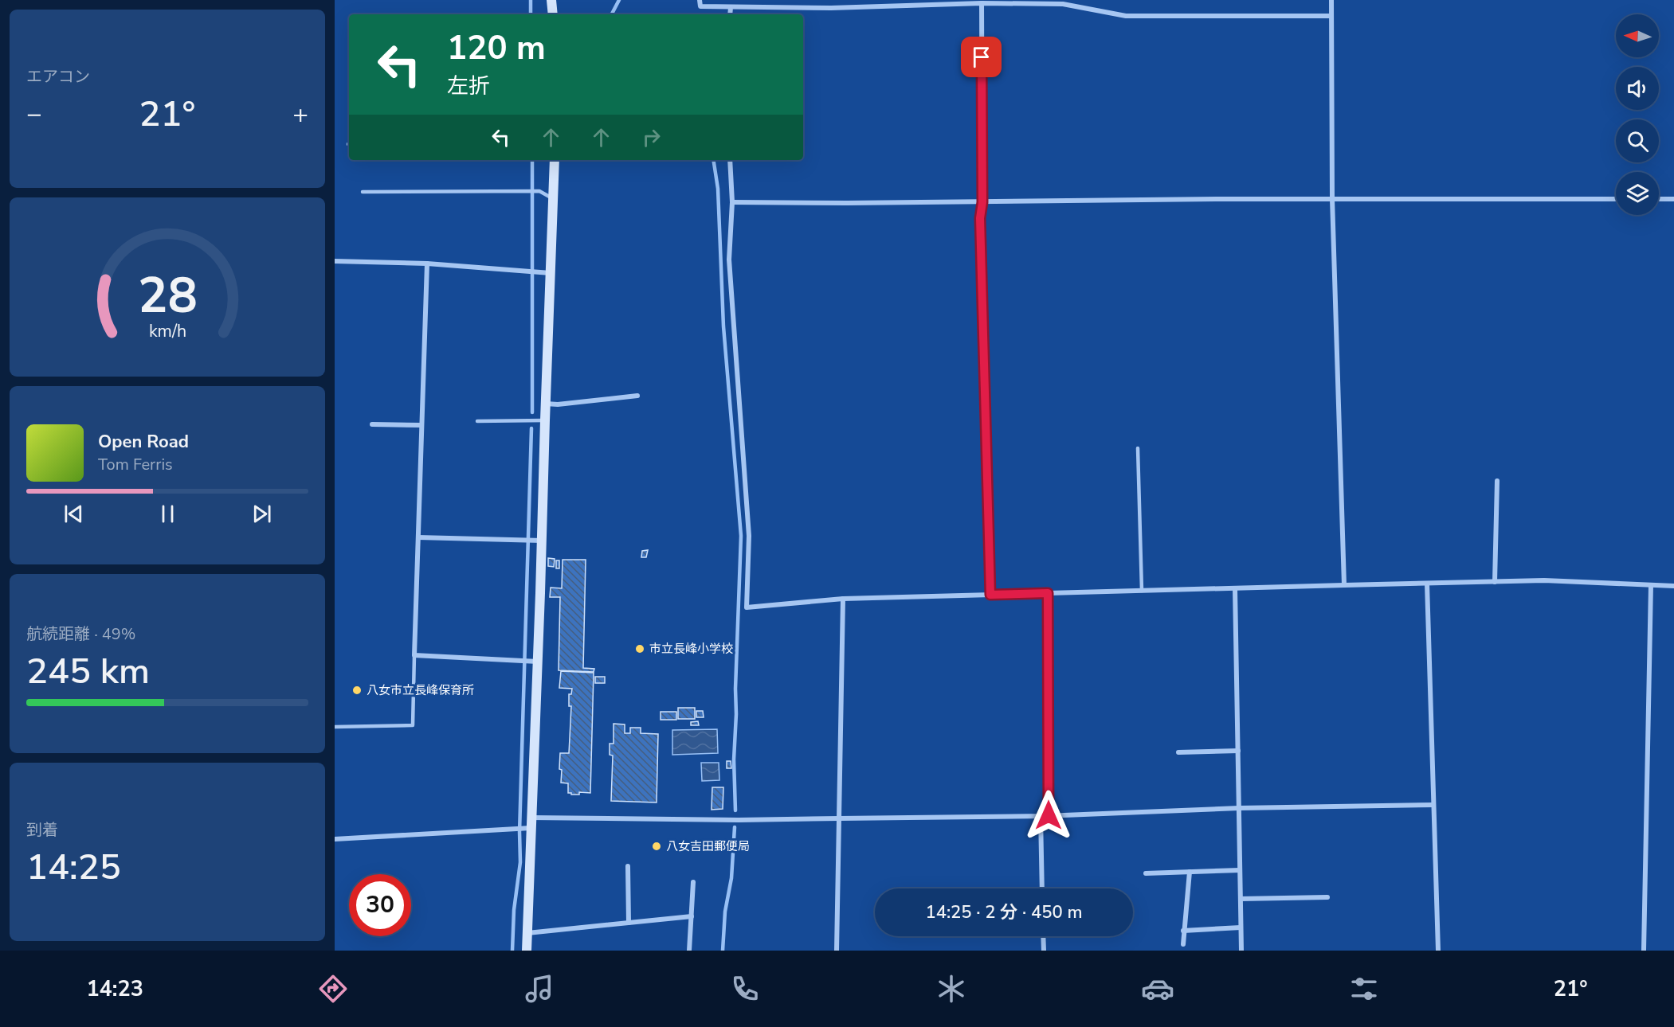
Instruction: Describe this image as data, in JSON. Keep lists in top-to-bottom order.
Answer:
{
  "places": ["市立長峰小学校", "八女市立長峰保育所", "八女吉田郵便局"],
  "north": "left",
  "page": {
    "tile": [
      "エアコン",
      ["航続距離 · 49%", "245 km"],
      ["到着", "14:25"]
    ],
    "turn": ["120 m", "左折"],
    "heat": ["−", "21°", "+"],
    "song": ["Open Road", "Tom Ferris"],
    "limit": "30",
    "trip": "14:25 · 2 分 · 450 m",
    "tabs": ["14:23", "21°"],
    "gauge": ["28", "km/h"]
  }
}
